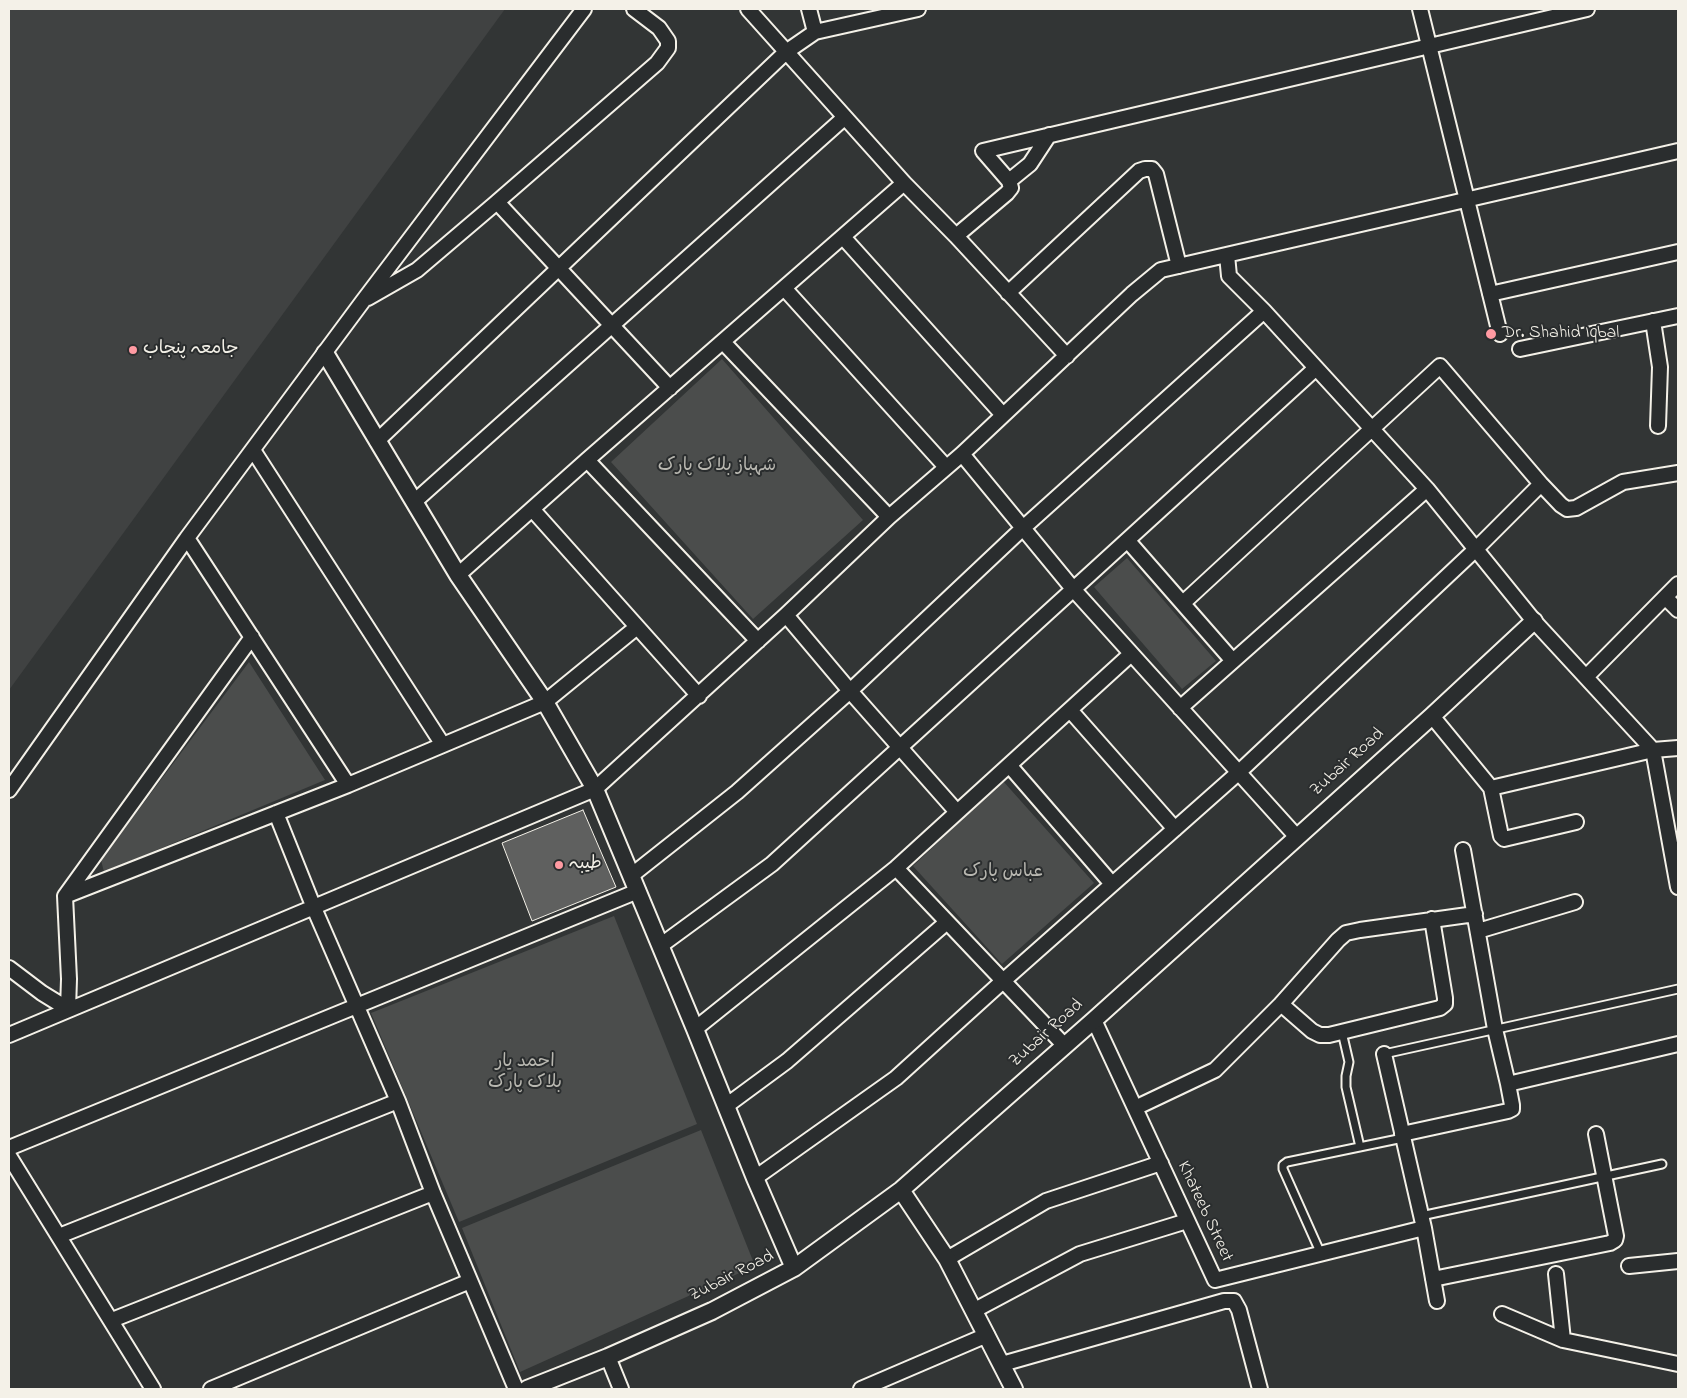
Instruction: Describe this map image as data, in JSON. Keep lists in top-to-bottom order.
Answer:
{
  "streets": {
    "street": ["Zubair Road", "Khateeb Street"]
  },
  "crossings": [
    ["Zubair Road", "Khateeb Street"]
  ],
  "parks": ["شہباز بلاک پارک", "عباس پارک", "احمد یار بلاک پارک"],
  "places": ["Dr. Shahid Iqbal", "جامعہ پنجاب", "طیبہ"]
}
